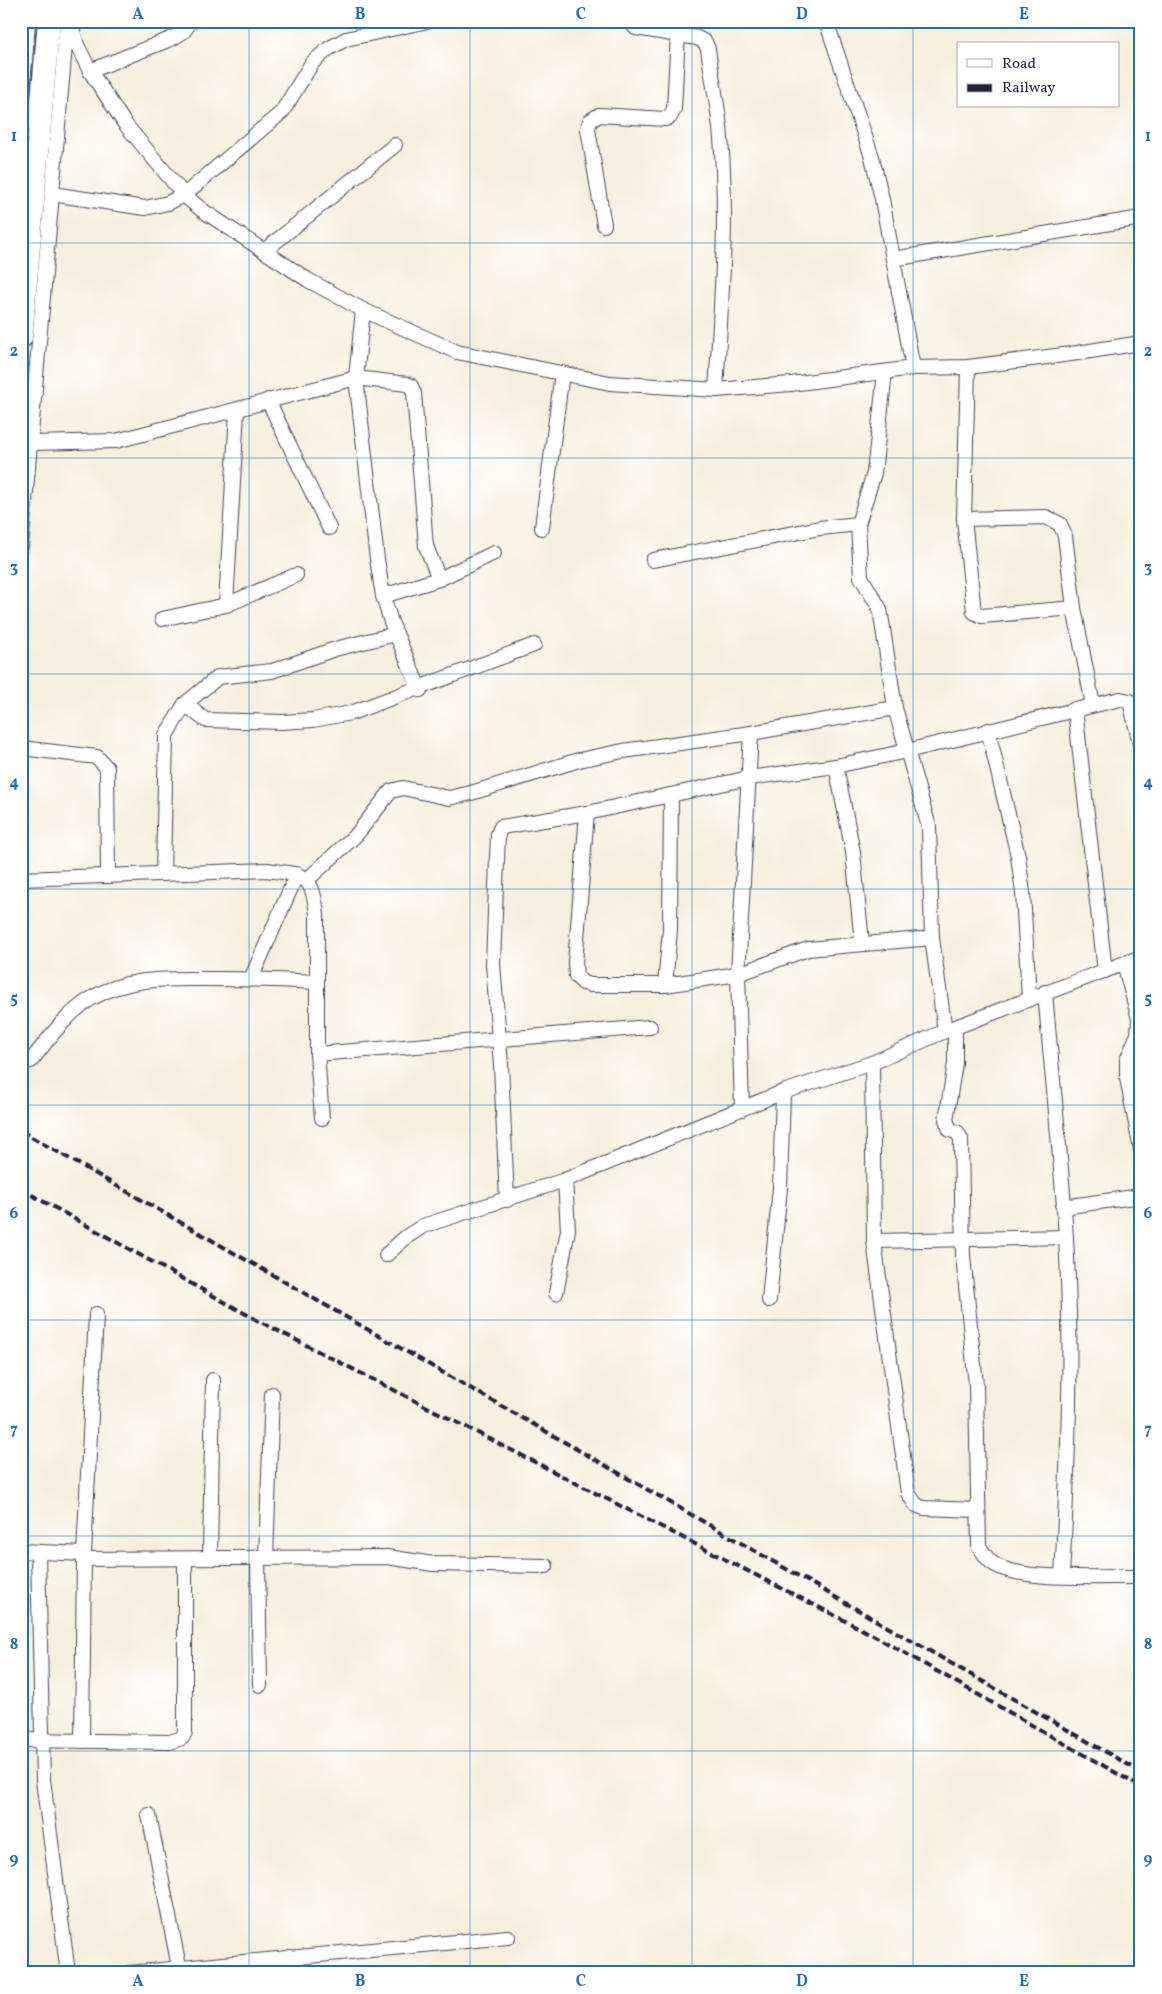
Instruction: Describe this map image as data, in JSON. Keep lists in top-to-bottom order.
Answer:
{
  "legend": ["Road", "Railway"],
  "grid": {
    "columns": [
      "A",
      "B",
      "C",
      "D",
      "E"
    ],
    "rows": [
      "1",
      "2",
      "3",
      "4",
      "5",
      "6",
      "7",
      "8",
      "9"
    ]
  }
}
